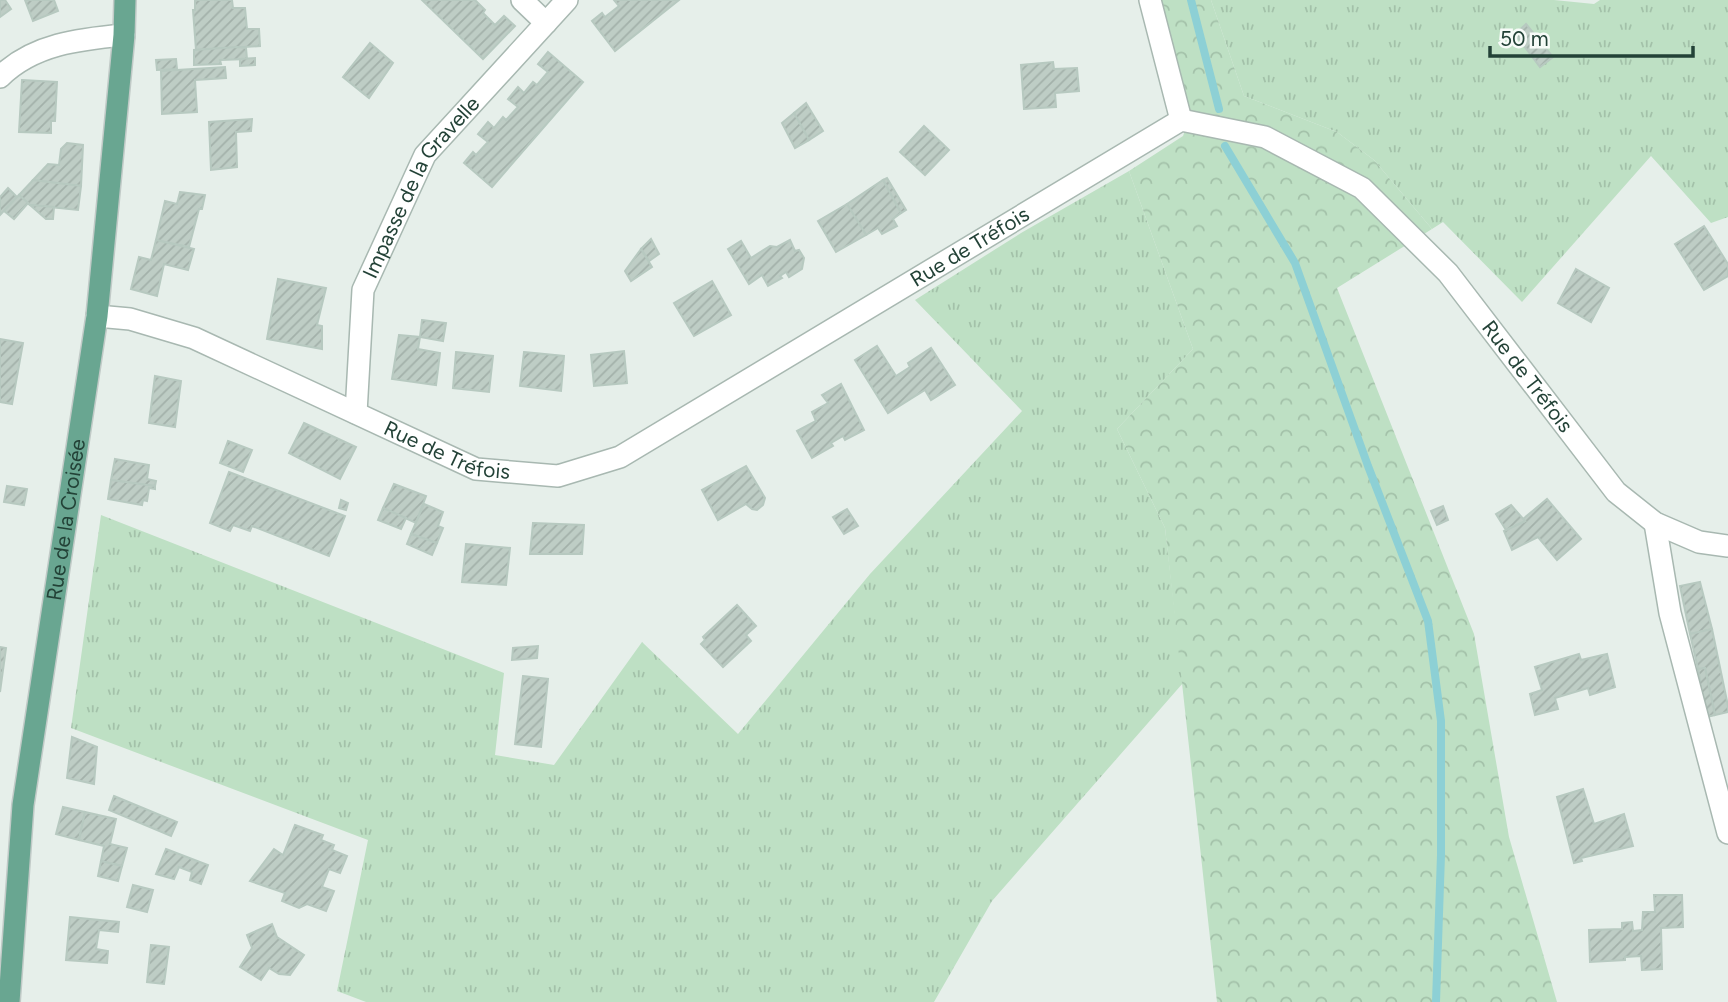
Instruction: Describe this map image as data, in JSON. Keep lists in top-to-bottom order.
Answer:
{
  "streets": {
    "main road": ["Rue de la Croisée"],
    "street": ["Impasse de la Gravelle", "Rue de Tréfois"]
  },
  "crossings": [
    ["Impasse de la Gravelle", "Rue de Tréfois"],
    ["Rue de Tréfois", "Rue de la Croisée"]
  ],
  "scale_bar": "50 m"
}
